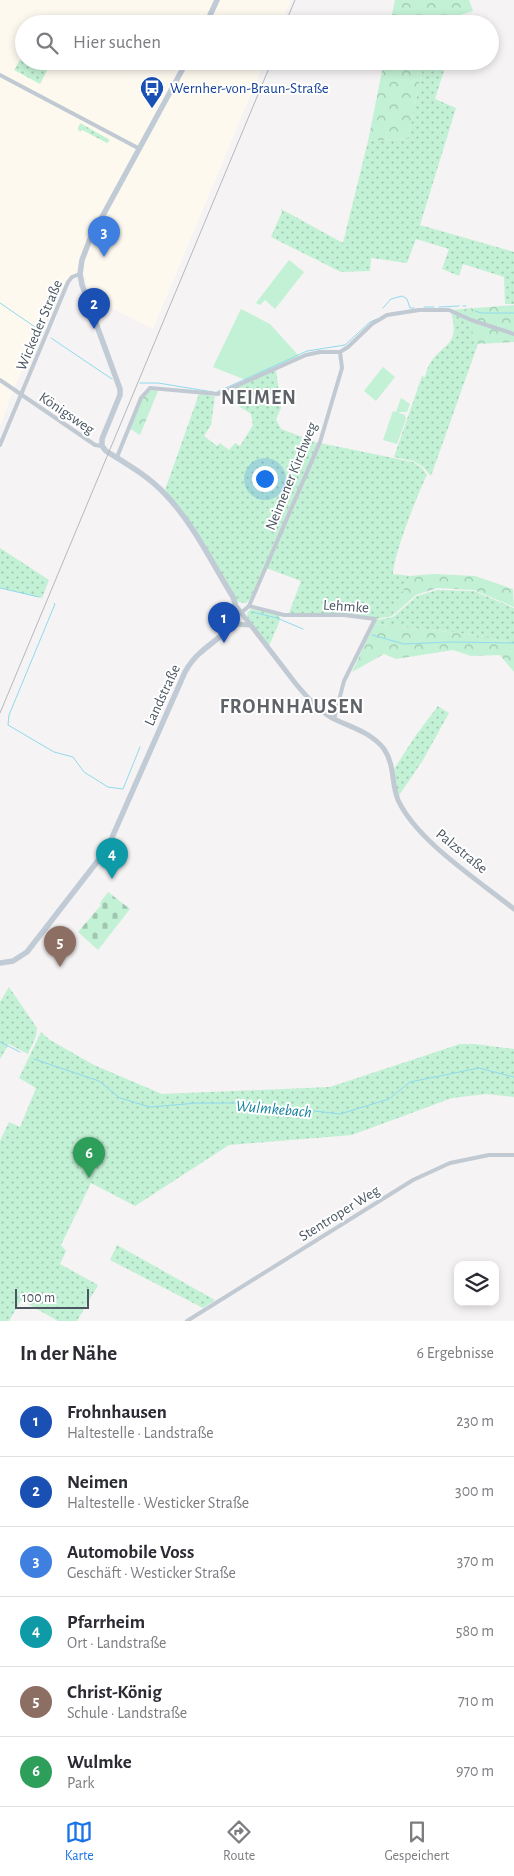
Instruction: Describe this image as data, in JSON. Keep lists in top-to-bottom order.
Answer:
{
  "streets": {
    "main road": ["Landstraße"],
    "street": [
      "Wickeder Straße",
      "Königsweg",
      "Neimener Kirchweg",
      "Lehmke",
      "Palzstraße",
      "Stentroper Weg"
    ]
  },
  "crossings": [
    ["Wickeder Straße", "Königsweg"],
    ["Neimener Kirchweg", "Lehmke"],
    ["Lehmke", "Palzstraße"]
  ],
  "districts": ["NEIMEN", "FROHNHAUSEN"],
  "water": ["Wulmkebach"],
  "places": {
    "bus stop": ["Wernher-von-Braun-Straße"]
  },
  "scale_bar": "100 m",
  "page": {
    "search": "Hier suchen",
    "pins": [
      "3",
      "2",
      "1",
      "4",
      "5",
      "6"
    ],
    "scale": "100 m",
    "heading": ["In der Nähe", "6 Ergebnisse"],
    "list": [
      {
        "mark": "1",
        "name": "Frohnhausen",
        "note": "Haltestelle · Landstraße",
        "value": "230 m"
      },
      {
        "mark": "2",
        "name": "Neimen",
        "note": "Haltestelle · Westicker Straße",
        "value": "300 m"
      },
      {
        "mark": "3",
        "name": "Automobile Voss",
        "note": "Geschäft · Westicker Straße",
        "value": "370 m"
      },
      {
        "mark": "4",
        "name": "Pfarrheim",
        "note": "Ort · Landstraße",
        "value": "580 m"
      },
      {
        "mark": "5",
        "name": "Christ-König",
        "note": "Schule · Landstraße",
        "value": "710 m"
      },
      {
        "mark": "6",
        "name": "Wulmke",
        "note": "Park",
        "value": "970 m"
      }
    ],
    "nav": ["Karte", "Route", "Gespeichert"]
  }
}
